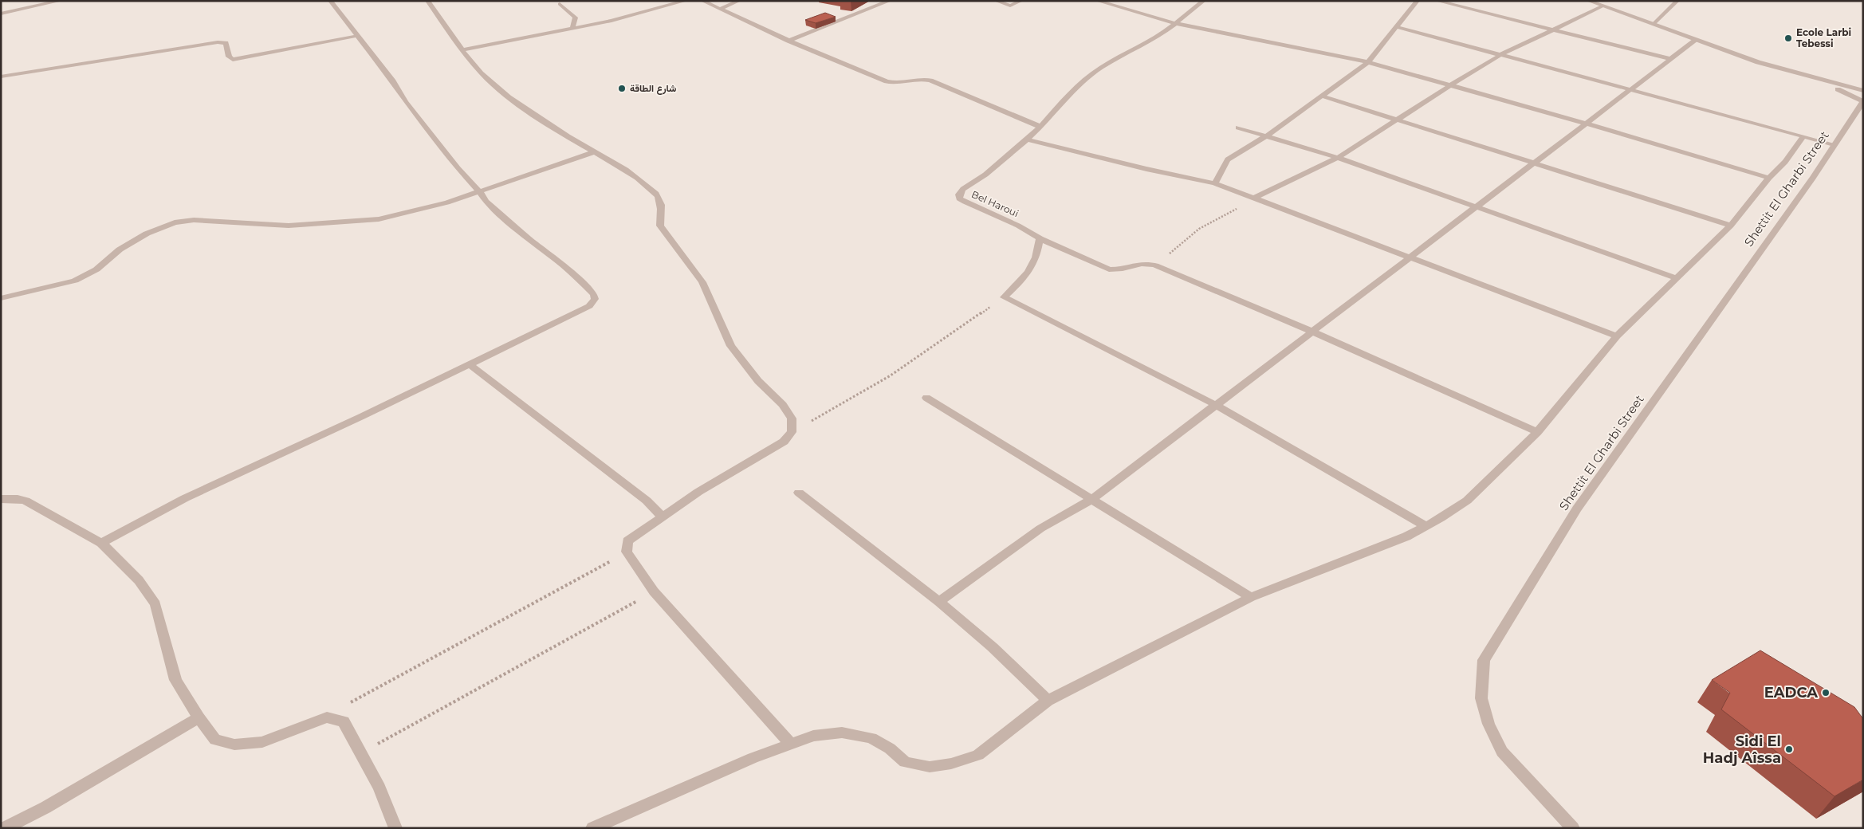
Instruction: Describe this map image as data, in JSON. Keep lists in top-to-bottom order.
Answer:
{
  "streets": {
    "street": ["Shettit El Gharbi Street", "Bel Haroui"]
  },
  "places": [
    "Ecole Larbi Tebessi",
    "شارع الطاقة",
    "EADCA",
    "Sidi El Hadj Aîssa"
  ]
}
